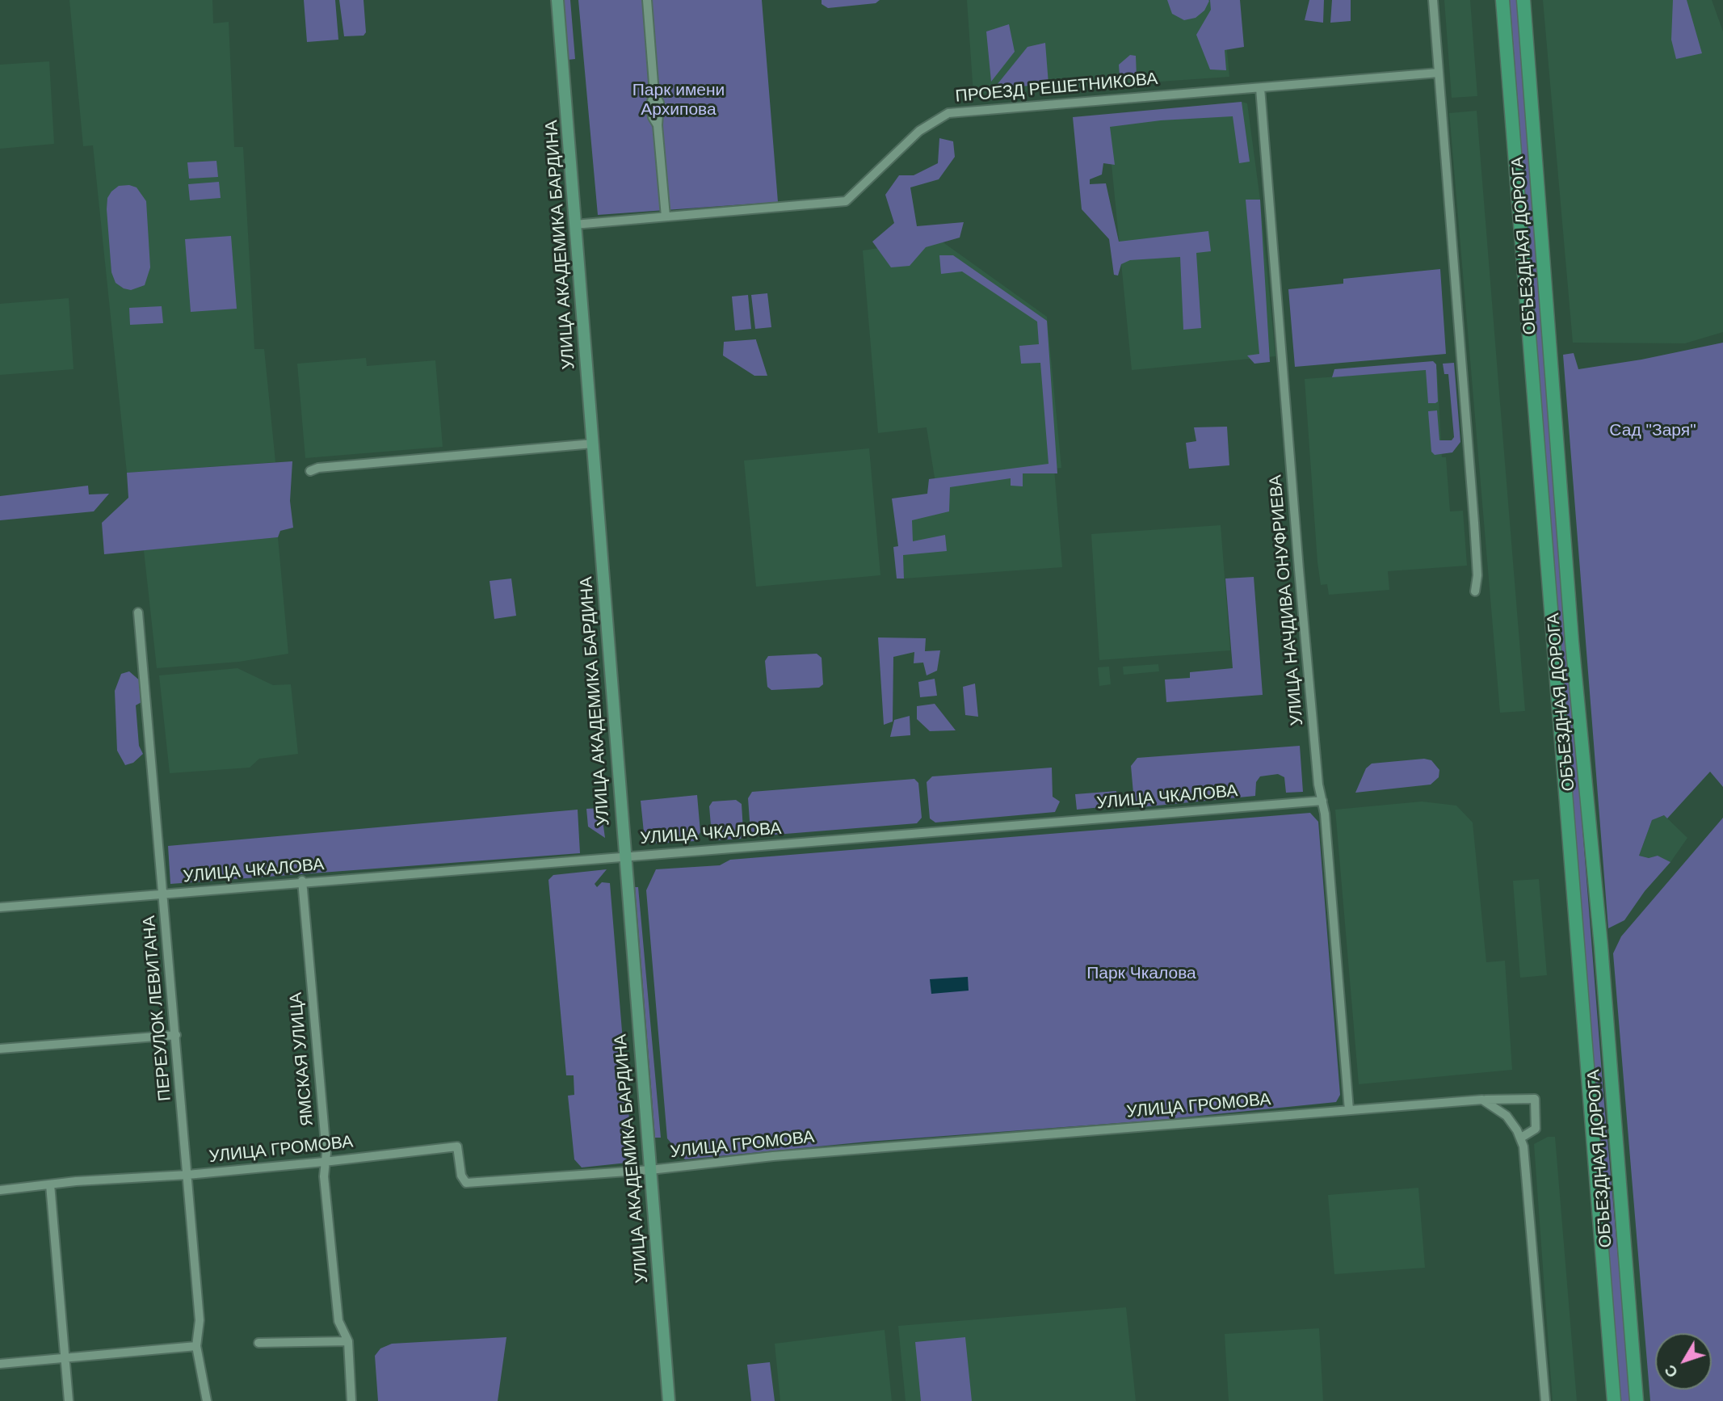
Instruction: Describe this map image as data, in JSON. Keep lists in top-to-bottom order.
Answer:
{
  "streets": {
    "main road": ["ОБЪЕЗДНАЯ ДОРОГА"],
    "street": [
      "ПРОЕЗД РЕШЕТНИКОВА",
      "УЛИЦА АКАДЕМИКА БАРДИНА",
      "УЛИЦА НАЧДИВА ОНУФРИЕВА",
      "УЛИЦА ЧКАЛОВА",
      "ПЕРЕУЛОК ЛЕВИТАНА",
      "ЯМСКАЯ УЛИЦА",
      "УЛИЦА ГРОМОВА"
    ]
  },
  "crossings": [
    ["ПРОЕЗД РЕШЕТНИКОВА", "УЛИЦА АКАДЕМИКА БАРДИНА"],
    ["ПРОЕЗД РЕШЕТНИКОВА", "УЛИЦА НАЧДИВА ОНУФРИЕВА"],
    ["УЛИЦА АКАДЕМИКА БАРДИНА", "УЛИЦА ЧКАЛОВА"],
    ["УЛИЦА АКАДЕМИКА БАРДИНА", "УЛИЦА ГРОМОВА"],
    ["УЛИЦА НАЧДИВА ОНУФРИЕВА", "УЛИЦА ЧКАЛОВА"],
    ["УЛИЦА НАЧДИВА ОНУФРИЕВА", "УЛИЦА ГРОМОВА"],
    ["УЛИЦА ЧКАЛОВА", "ПЕРЕУЛОК ЛЕВИТАНА"],
    ["УЛИЦА ЧКАЛОВА", "ЯМСКАЯ УЛИЦА"],
    ["ПЕРЕУЛОК ЛЕВИТАНА", "УЛИЦА ГРОМОВА"],
    ["ЯМСКАЯ УЛИЦА", "УЛИЦА ГРОМОВА"]
  ],
  "parks": ["Парк имени Архипова", "Сад \"Заря\"", "Парк Чкалова"],
  "north": "bottom left"
}
